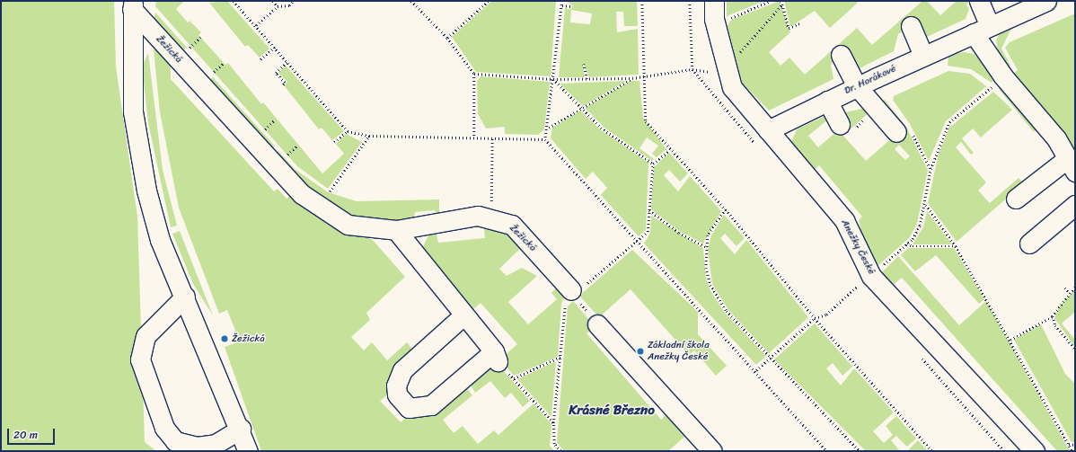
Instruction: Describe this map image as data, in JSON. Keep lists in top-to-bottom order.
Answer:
{
  "streets": {
    "street": ["Žežická", "Dr. Horákové", "Anežky České"]
  },
  "crossings": [
    ["Dr. Horákové", "Anežky České"]
  ],
  "districts": ["Krásné Březno"],
  "places": ["Žežická", "Základní škola Anežky České"],
  "scale_bar": "20 m"
}
